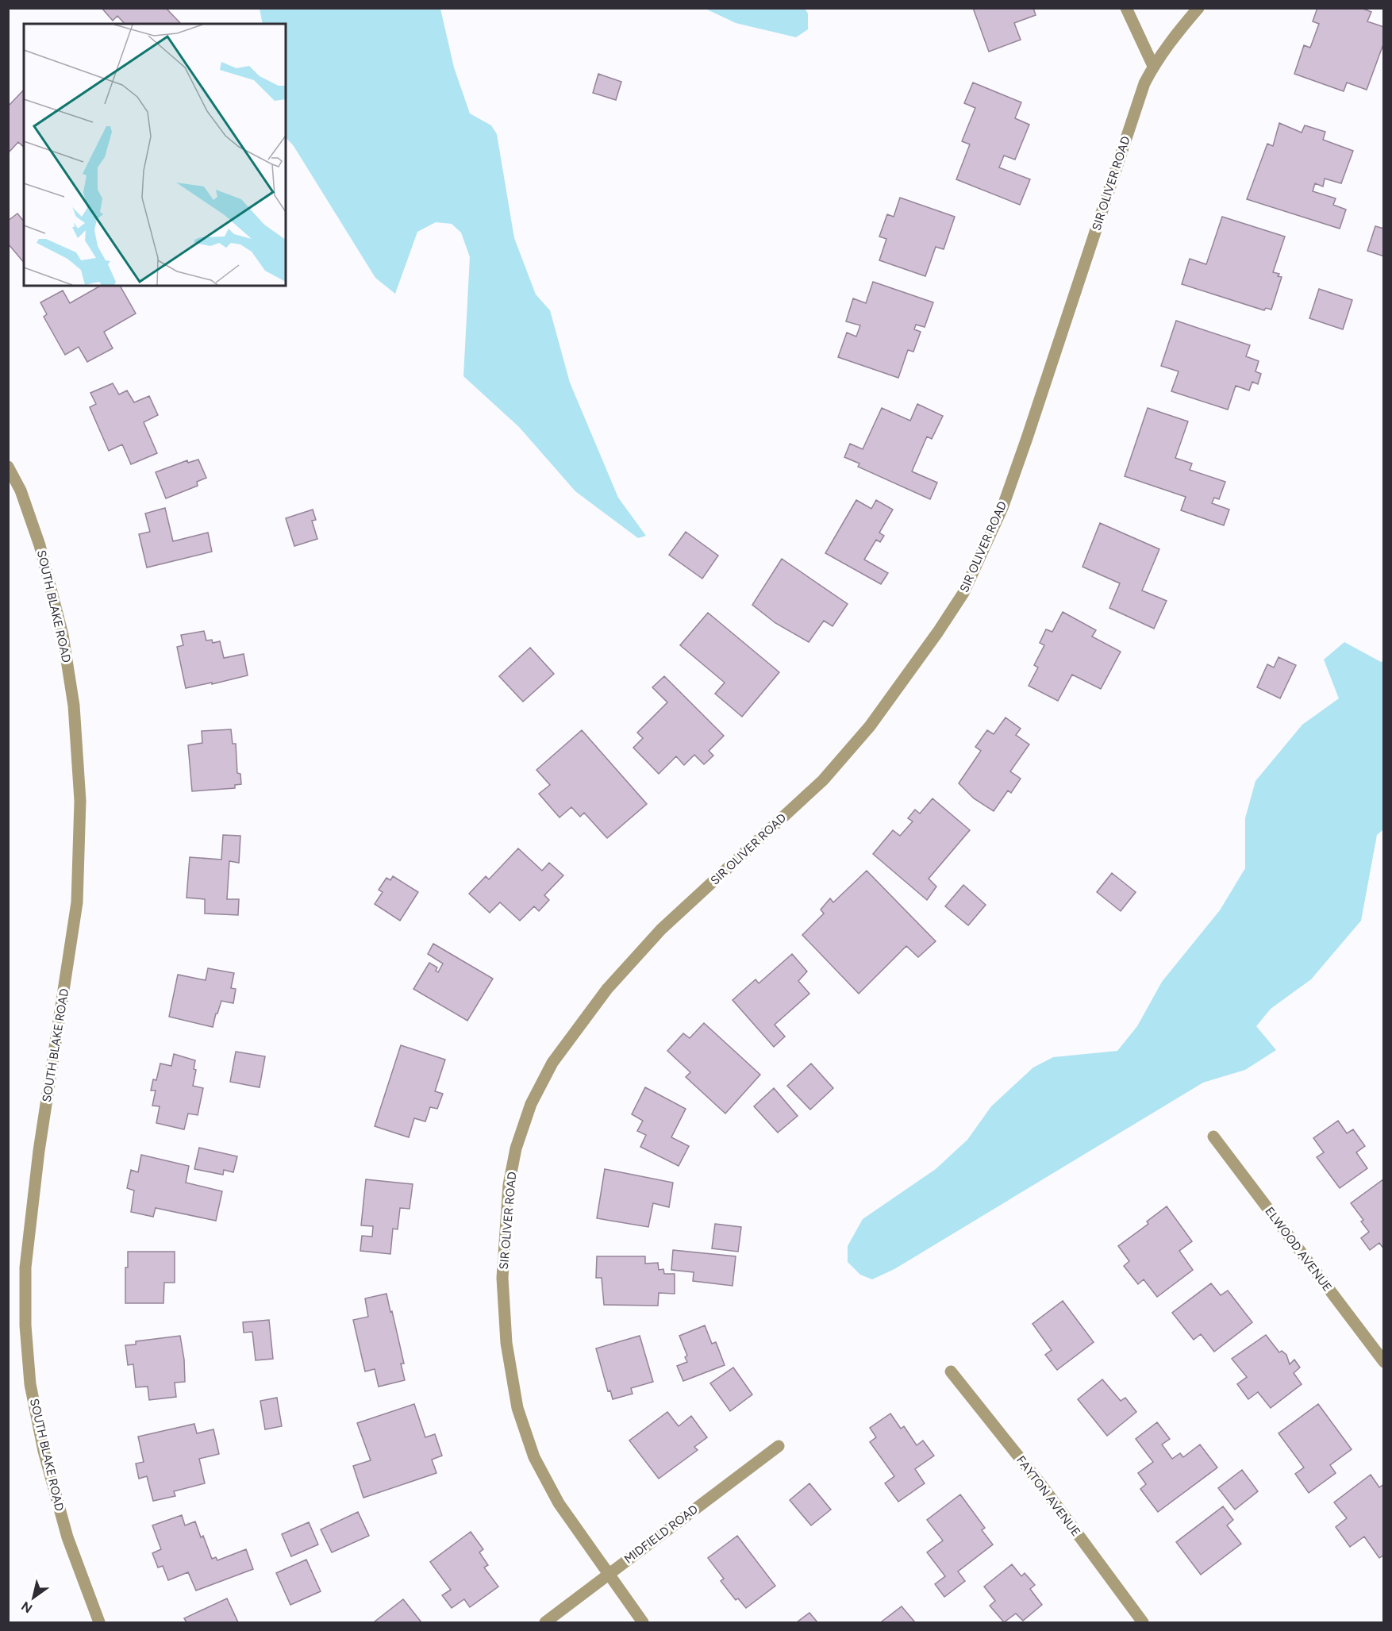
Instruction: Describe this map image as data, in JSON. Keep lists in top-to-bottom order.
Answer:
{
  "streets": {
    "street": [
      "SIR OLIVER ROAD",
      "SOUTH BLAKE ROAD",
      "ELWOOD AVENUE",
      "FAYTON AVENUE",
      "MIDFIELD ROAD"
    ]
  },
  "crossings": [
    ["SIR OLIVER ROAD", "MIDFIELD ROAD"]
  ],
  "north": "bottom left"
}
